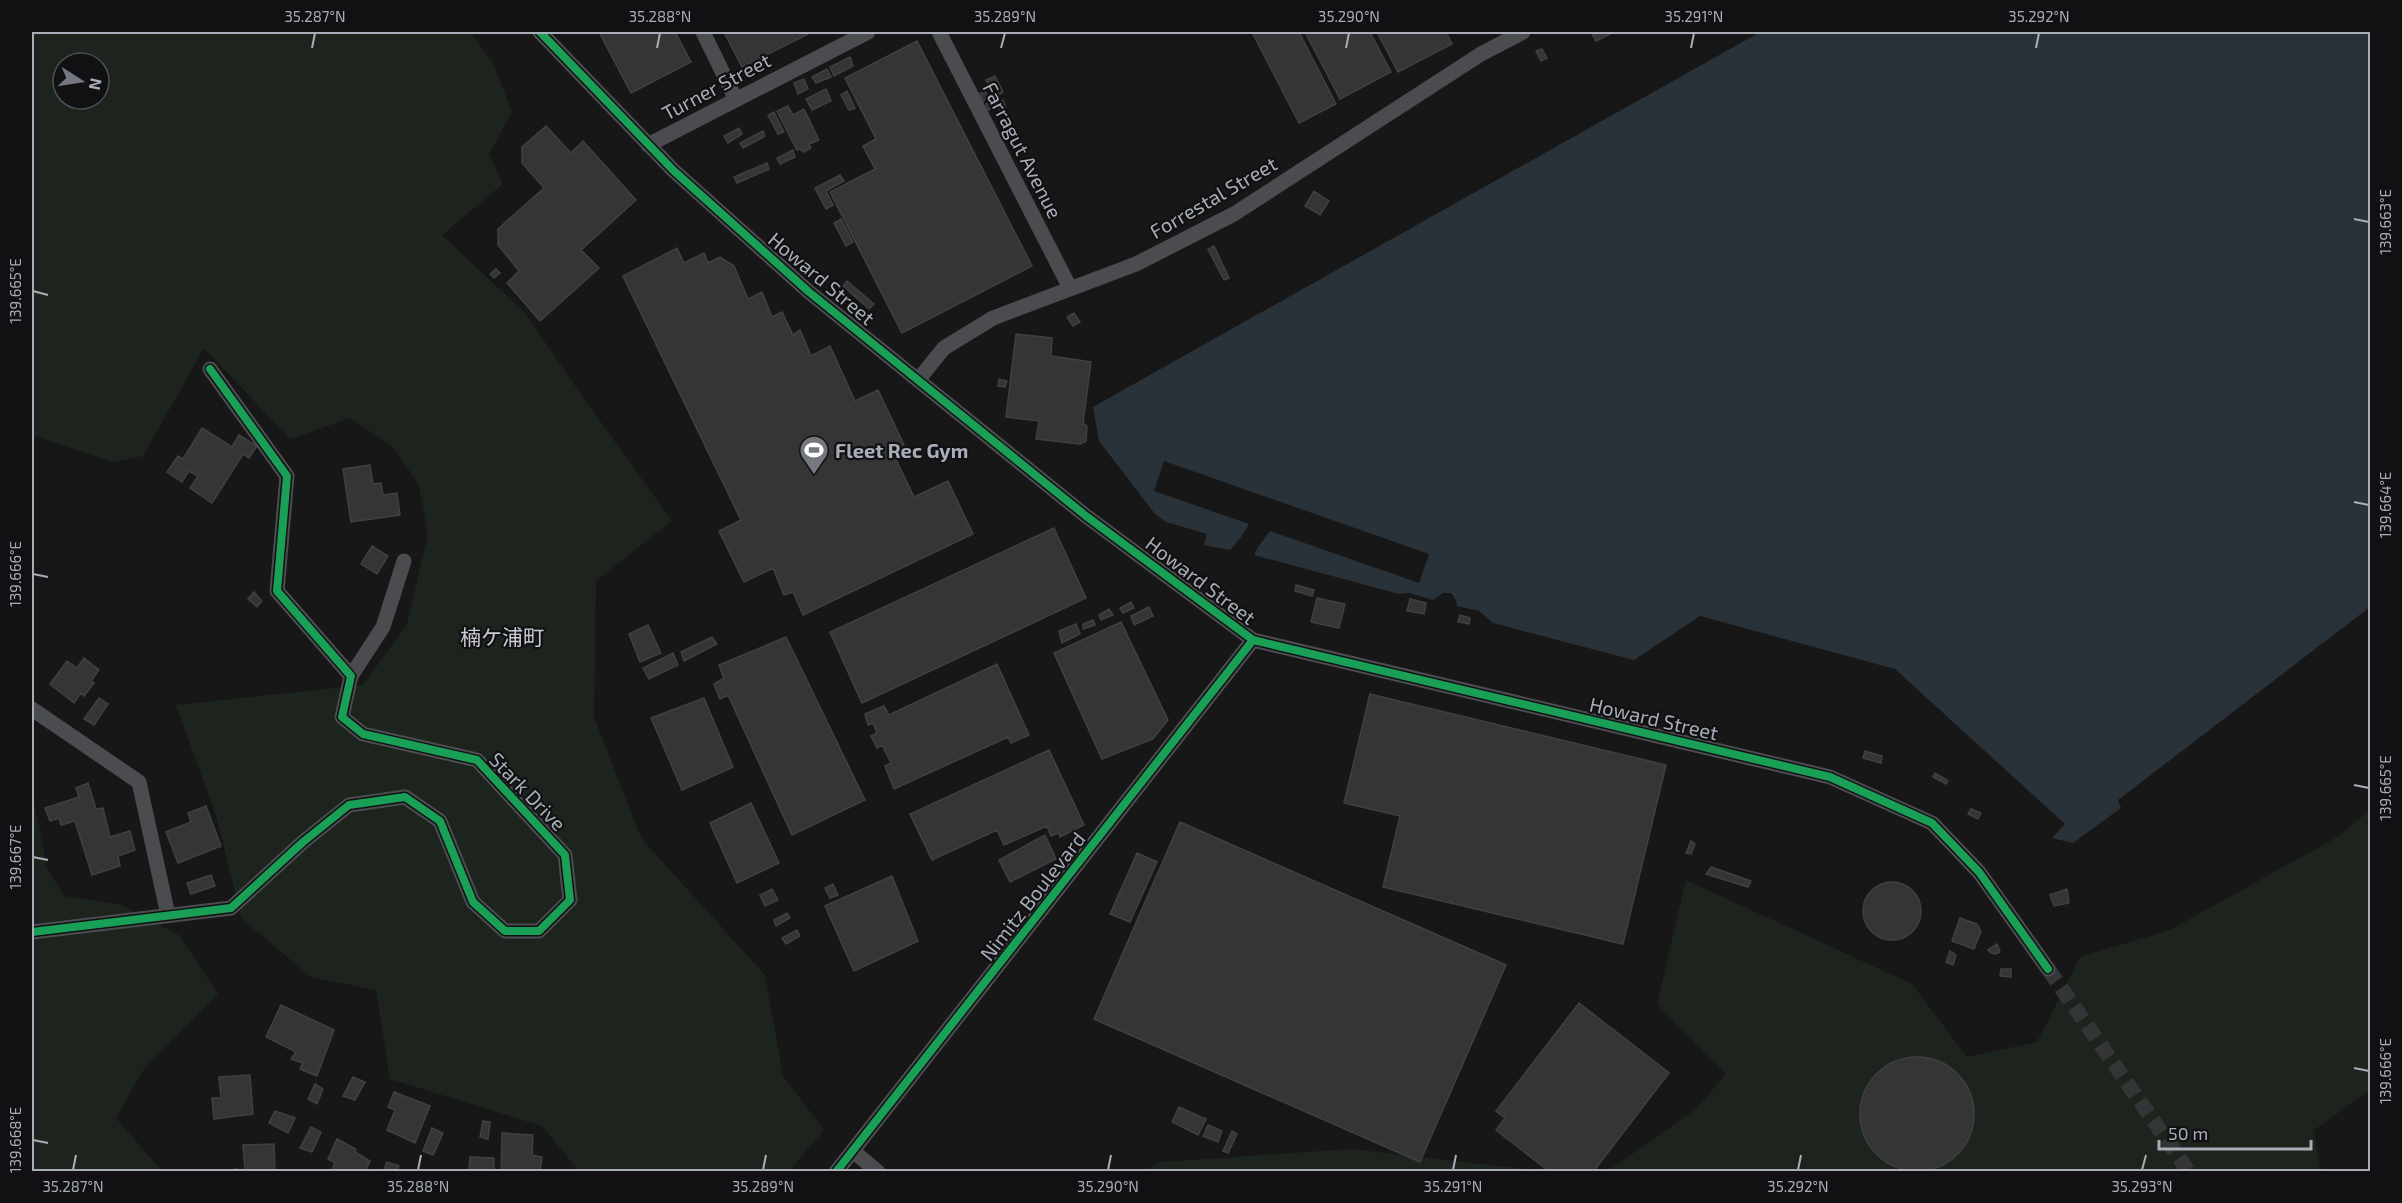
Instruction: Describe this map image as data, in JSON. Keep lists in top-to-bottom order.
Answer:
{
  "streets": {
    "street": [
      "Turner Street",
      "Farragut Avenue",
      "Forrestal Street",
      "Howard Street",
      "Stark Drive",
      "Nimitz Boulevard"
    ]
  },
  "crossings": [
    ["Turner Street", "Howard Street"],
    ["Farragut Avenue", "Forrestal Street"],
    ["Forrestal Street", "Howard Street"],
    ["Howard Street", "Nimitz Boulevard"]
  ],
  "districts": ["楠ケ浦町"],
  "places": {
    "sports": ["Fleet Rec Gym"]
  },
  "scale_bar": "50 m",
  "north": "right",
  "coordinates": [
    "35.287°N",
    "35.288°N",
    "35.289°N",
    "35.290°N",
    "35.291°N",
    "35.292°N",
    "139.663°E",
    "139.665°E",
    "139.664°E",
    "139.666°E",
    "139.667°E",
    "139.668°E",
    "35.293°N"
  ]
}
